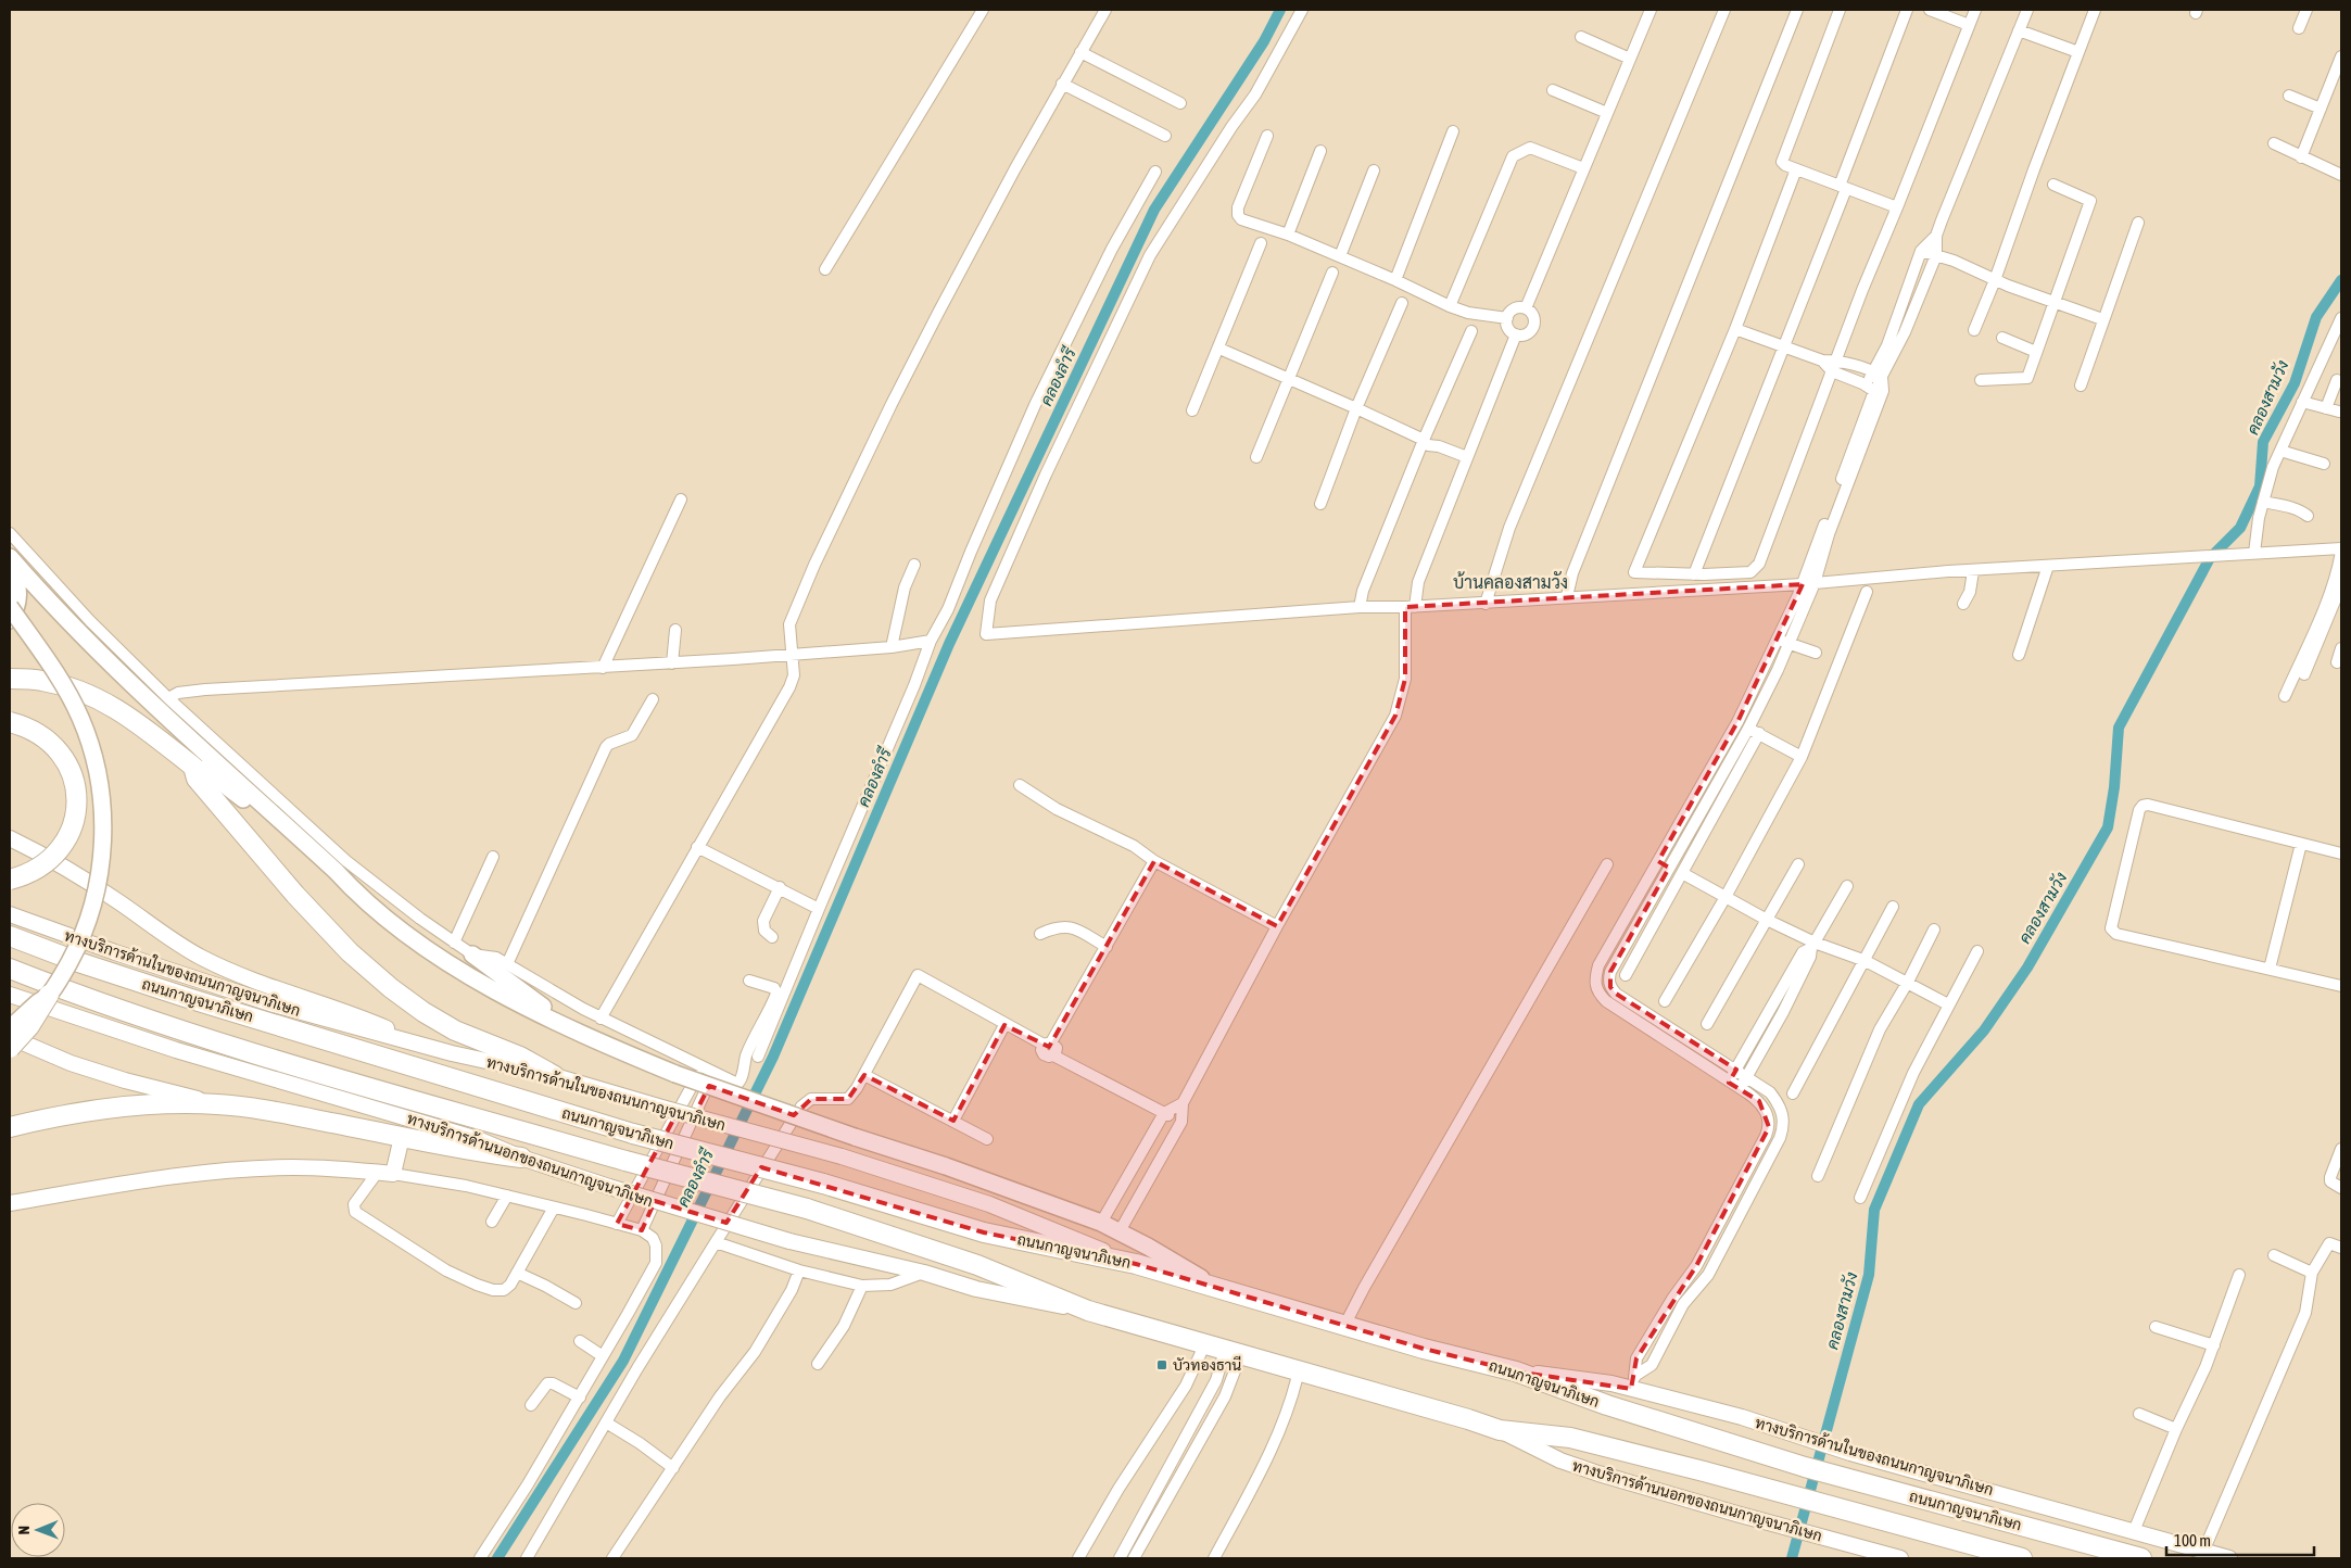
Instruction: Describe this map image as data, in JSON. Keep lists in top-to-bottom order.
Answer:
{
  "streets": {
    "highway": ["ถนนกาญจนาภิเษก"],
    "main road": ["ทางบริการด้านในของถนนกาญจนาภิเษก", "ทางบริการด้านนอกของถนนกาญจนาภิเษก"]
  },
  "crossings": [
    ["ทางบริการด้านในของถนนกาญจนาภิเษก", "ถนนกาญจนาภิเษก"],
    ["ถนนกาญจนาภิเษก", "ทางบริการด้านนอกของถนนกาญจนาภิเษก"]
  ],
  "districts": ["บ้านคลองสามวัง"],
  "water": ["คลองลำรี", "คลองสามวัง"],
  "places": {
    "transit": ["บัวทองธานี"]
  },
  "scale_bar": "100 m",
  "north": "left"
}
